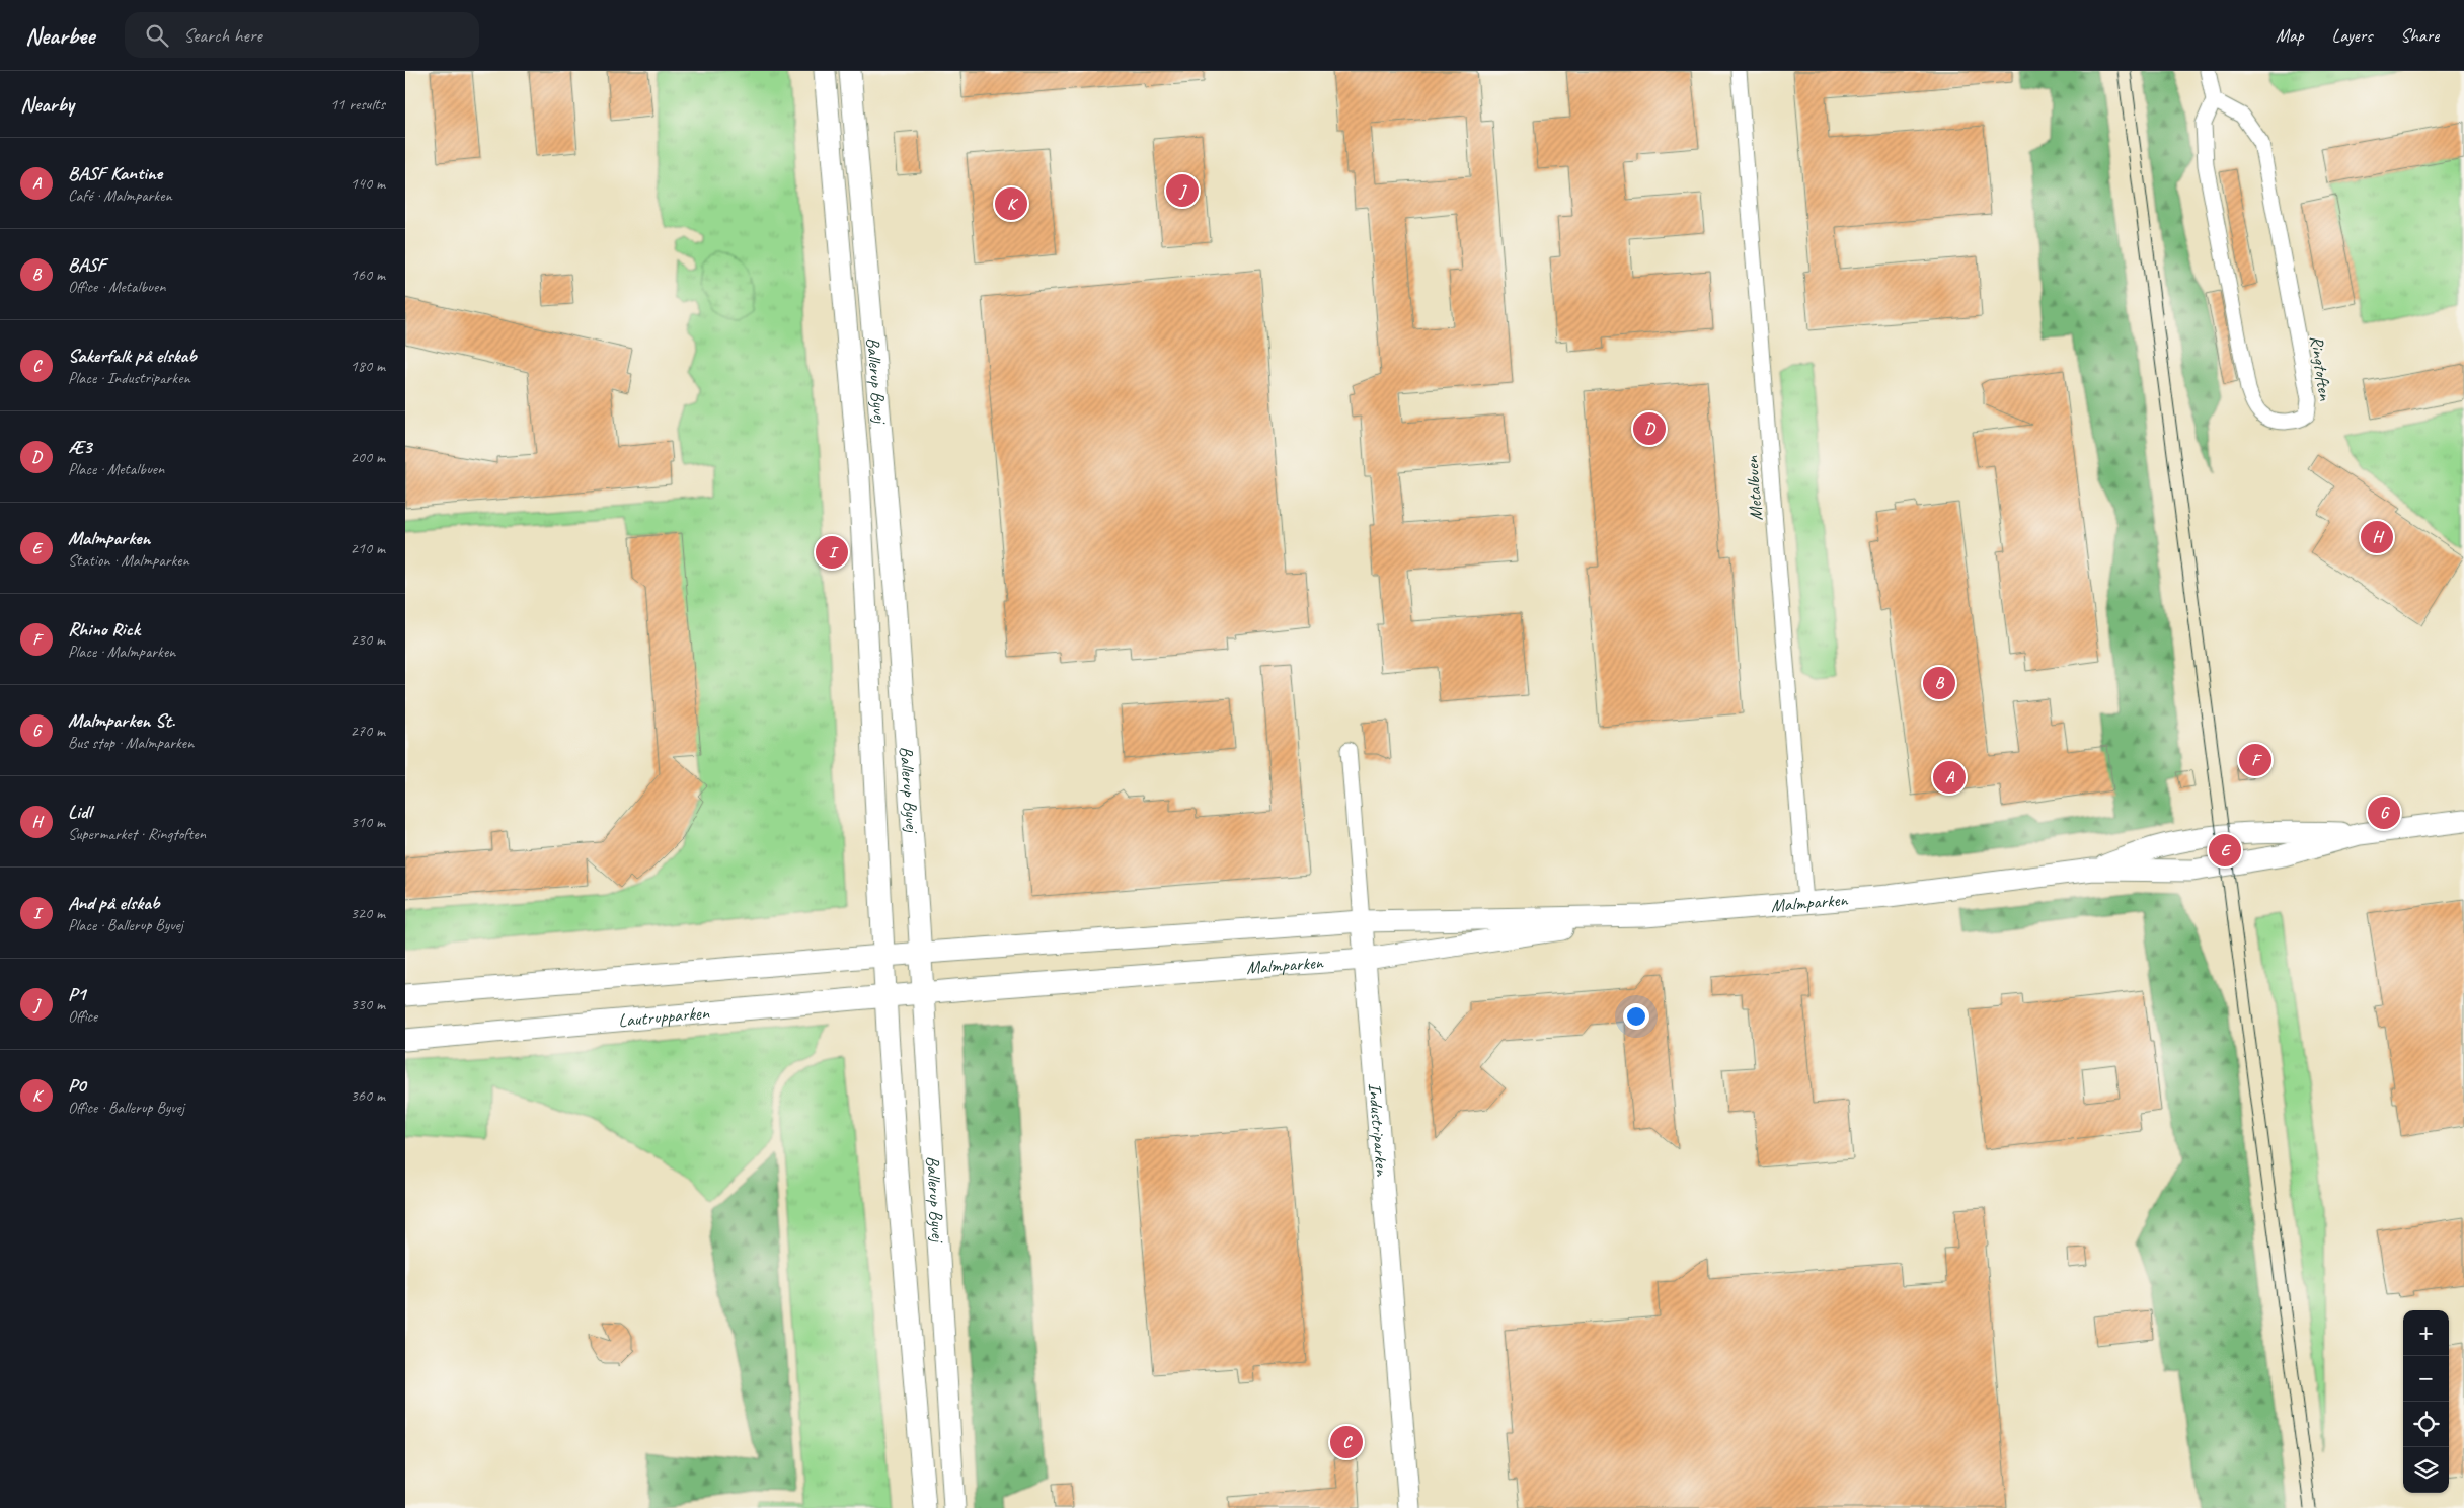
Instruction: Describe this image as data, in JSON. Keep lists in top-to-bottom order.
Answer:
{
  "streets": {
    "street": [
      "Ringtoften",
      "Ballerup Byvej",
      "Metalbuen",
      "Malmparken",
      "Lautrupparken",
      "Industriparken"
    ]
  },
  "crossings": [
    ["Ballerup Byvej", "Malmparken"],
    ["Ballerup Byvej", "Lautrupparken"],
    ["Metalbuen", "Malmparken"],
    ["Malmparken", "Lautrupparken"],
    ["Malmparken", "Industriparken"]
  ],
  "page": {
    "header": "Nearbee",
    "search": "Search here",
    "nav": ["Map", "Layers", "Share"],
    "heading": ["Nearby", "11 results"],
    "list": [
      {
        "mark": "A",
        "name": "BASF Kantine",
        "note": "Café · Malmparken",
        "value": "140 m"
      },
      {
        "mark": "B",
        "name": "BASF",
        "note": "Office · Metalbuen",
        "value": "160 m"
      },
      {
        "mark": "C",
        "name": "Sakerfalk på elskab",
        "note": "Place · Industriparken",
        "value": "180 m"
      },
      {
        "mark": "D",
        "name": "Æ3",
        "note": "Place · Metalbuen",
        "value": "200 m"
      },
      {
        "mark": "E",
        "name": "Malmparken",
        "note": "Station · Malmparken",
        "value": "210 m"
      },
      {
        "mark": "F",
        "name": "Rhino Rick",
        "note": "Place · Malmparken",
        "value": "230 m"
      },
      {
        "mark": "G",
        "name": "Malmparken St.",
        "note": "Bus stop · Malmparken",
        "value": "270 m"
      },
      {
        "mark": "H",
        "name": "Lidl",
        "note": "Supermarket · Ringtoften",
        "value": "310 m"
      },
      {
        "mark": "I",
        "name": "And på elskab",
        "note": "Place · Ballerup Byvej",
        "value": "320 m"
      },
      {
        "mark": "J",
        "name": "P1",
        "note": "Office",
        "value": "330 m"
      },
      {
        "mark": "K",
        "name": "P0",
        "note": "Office · Ballerup Byvej",
        "value": "360 m"
      }
    ],
    "pins": [
      "J",
      "K",
      "D",
      "H",
      "I",
      "B",
      "F",
      "A",
      "G",
      "E",
      "C"
    ],
    "map_buttons": ["+", "−"]
  }
}
